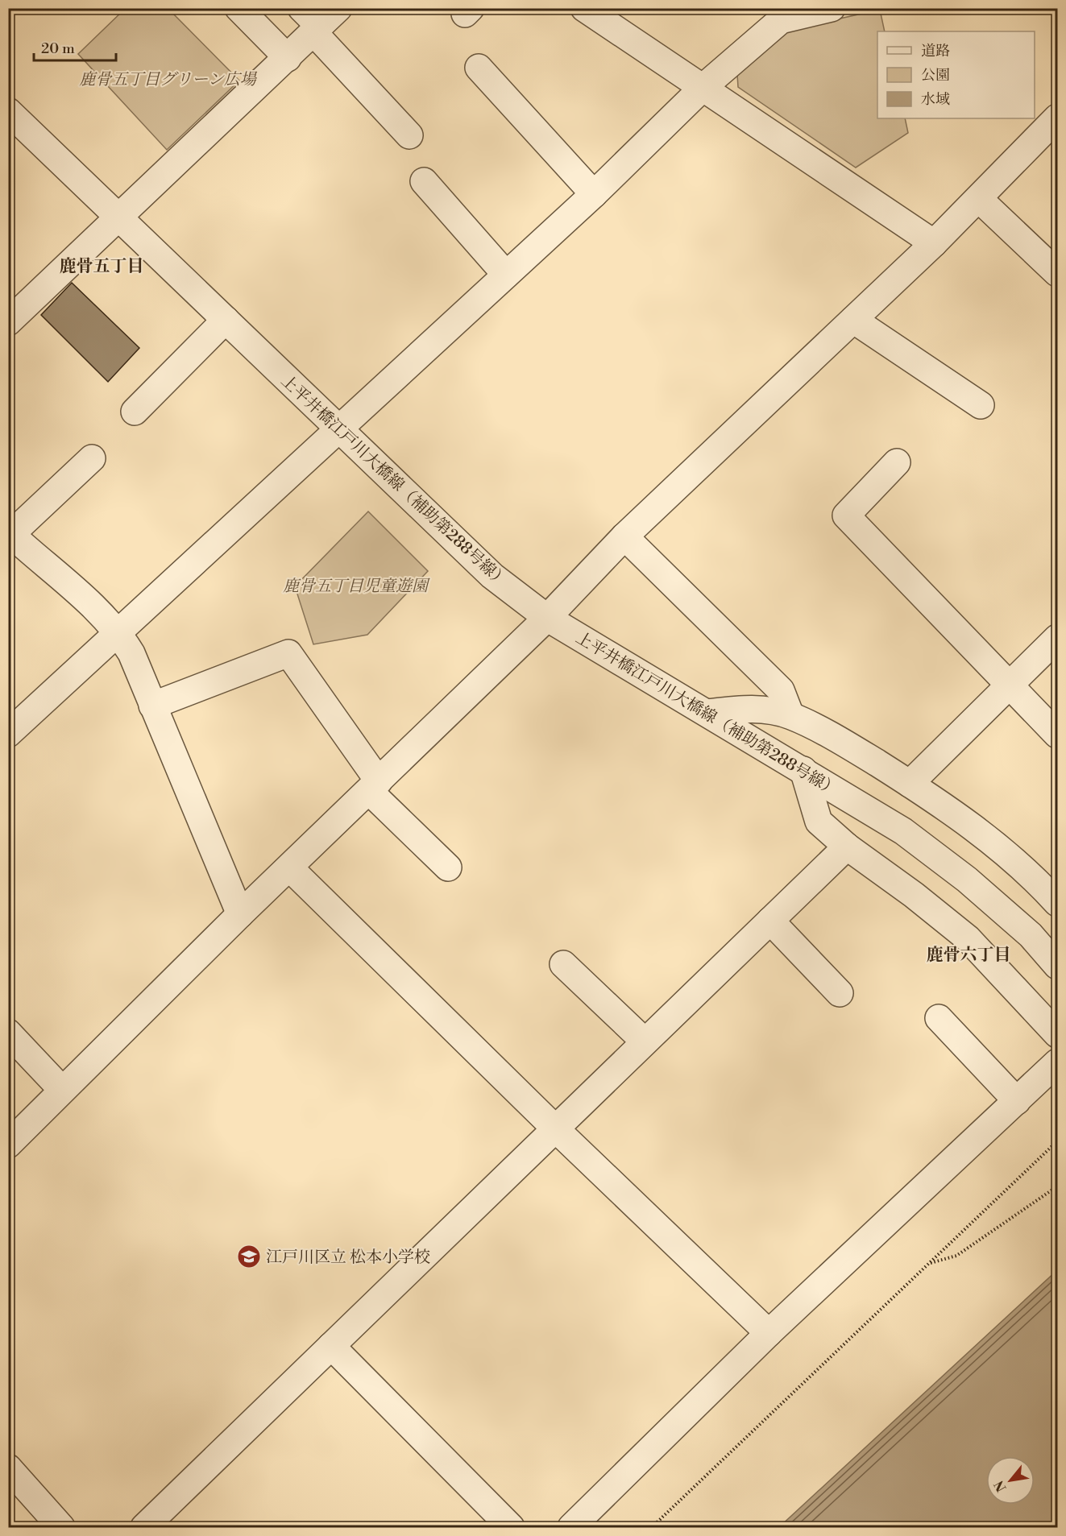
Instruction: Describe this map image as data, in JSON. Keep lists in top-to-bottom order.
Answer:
{
  "streets": {
    "street": ["上平井橋江戸川大橋線（補助第288号線）"]
  },
  "districts": ["鹿骨五丁目", "鹿骨六丁目"],
  "parks": ["鹿骨五丁目グリーン広場", "鹿骨五丁目児童遊園"],
  "places": {
    "school or university": ["江戸川区立 松本小学校"]
  },
  "legend": ["道路", "公園", "水域"],
  "scale_bar": "20 m",
  "north": "bottom left"
}
